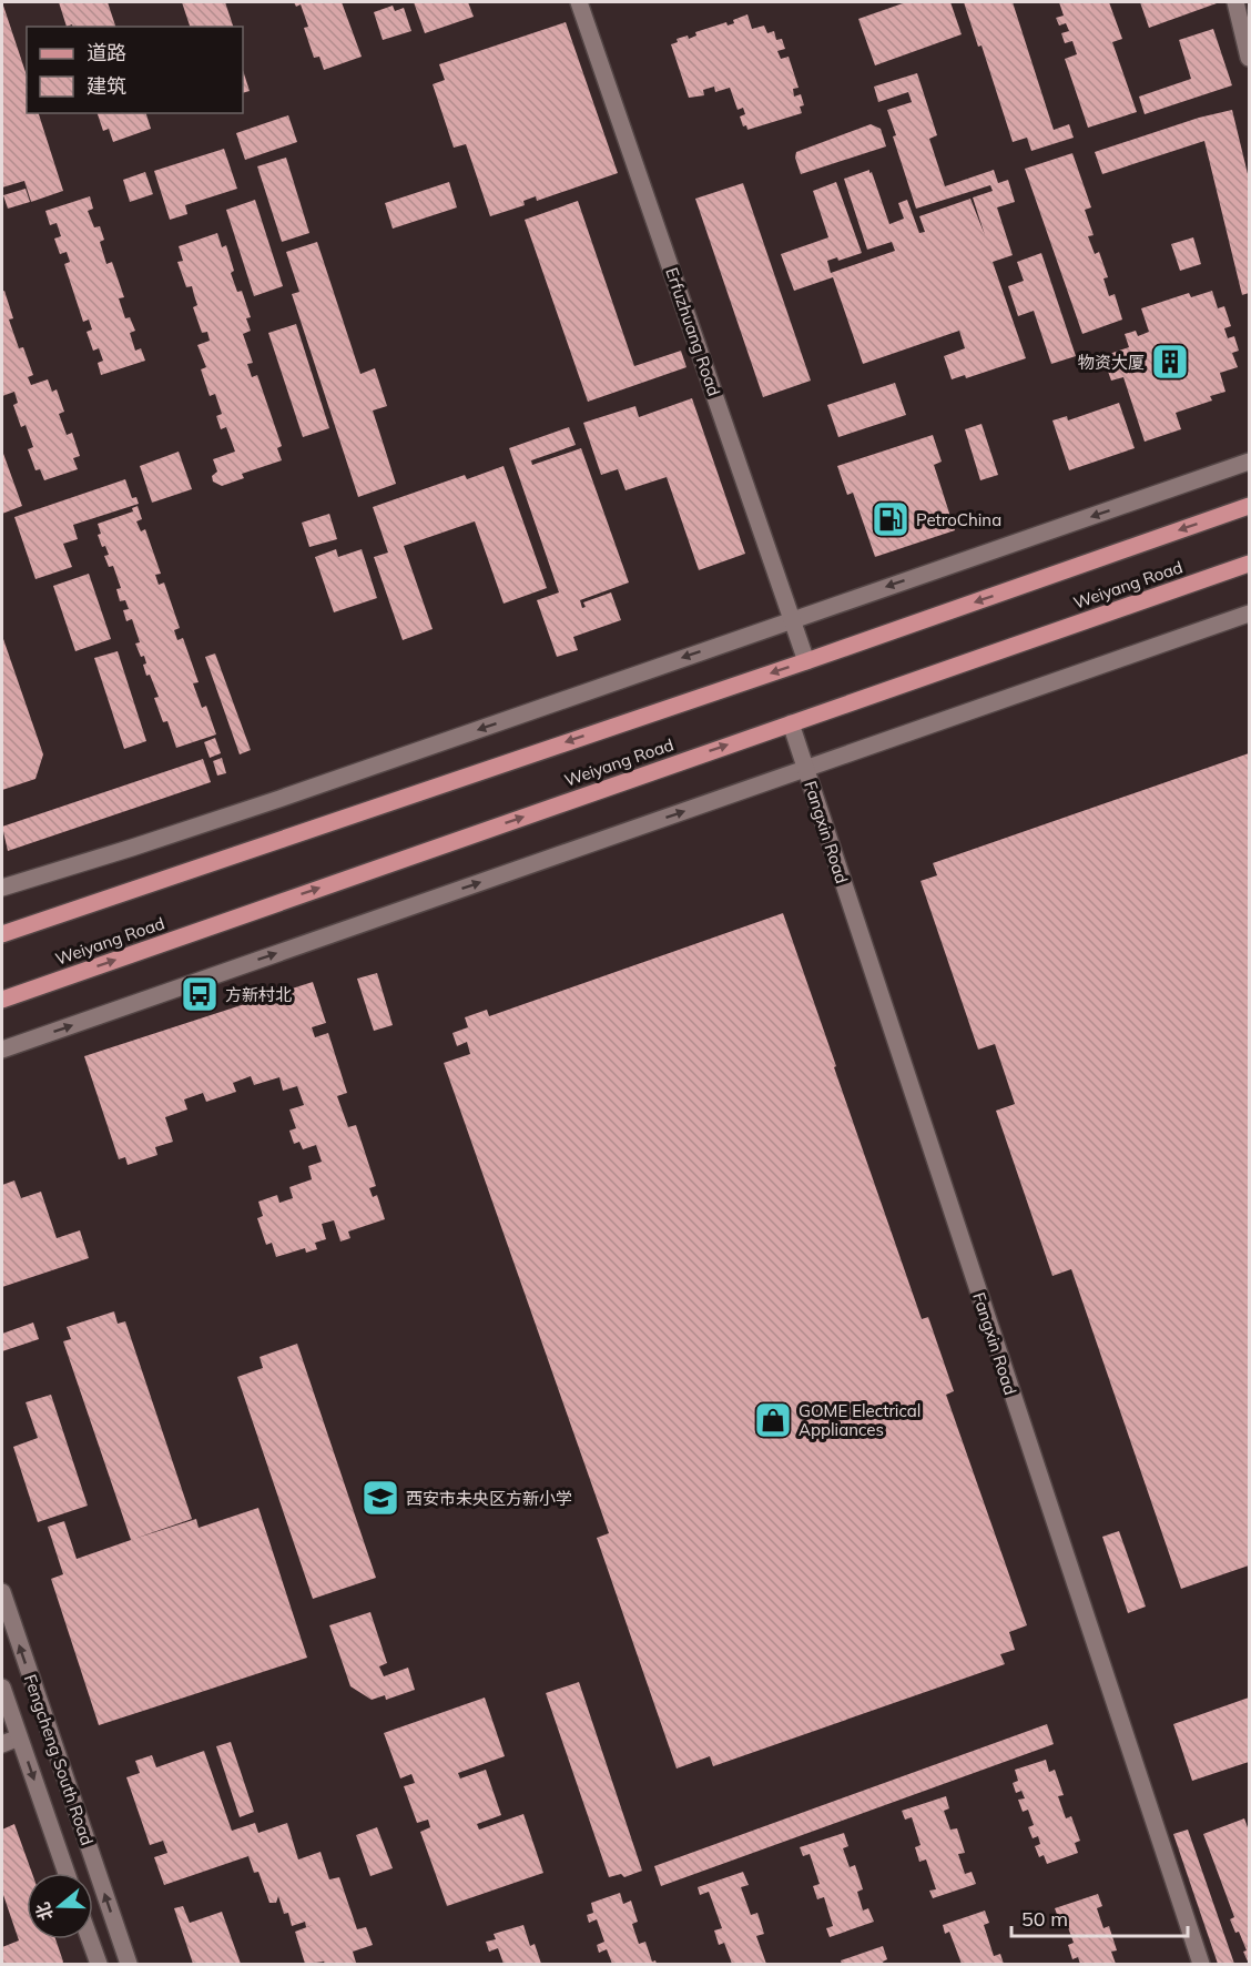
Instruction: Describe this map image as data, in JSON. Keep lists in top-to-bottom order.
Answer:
{
  "streets": {
    "main road": ["Weiyang Road"],
    "street": ["Erfuzhuang Road", "Fangxin Road", "Fengcheng South Road"]
  },
  "crossings": [
    ["Erfuzhuang Road", "Weiyang Road"],
    ["Weiyang Road", "Fangxin Road"]
  ],
  "places": {
    "building": ["物资大厦"],
    "fuel station": ["PetroChina"],
    "bus stop": ["方新村北"],
    "shop": ["GOME Electrical Appliances"],
    "school or university": ["西安市未央区方新小学"]
  },
  "legend": ["道路", "建筑"],
  "scale_bar": "50 m",
  "north": "left"
}
